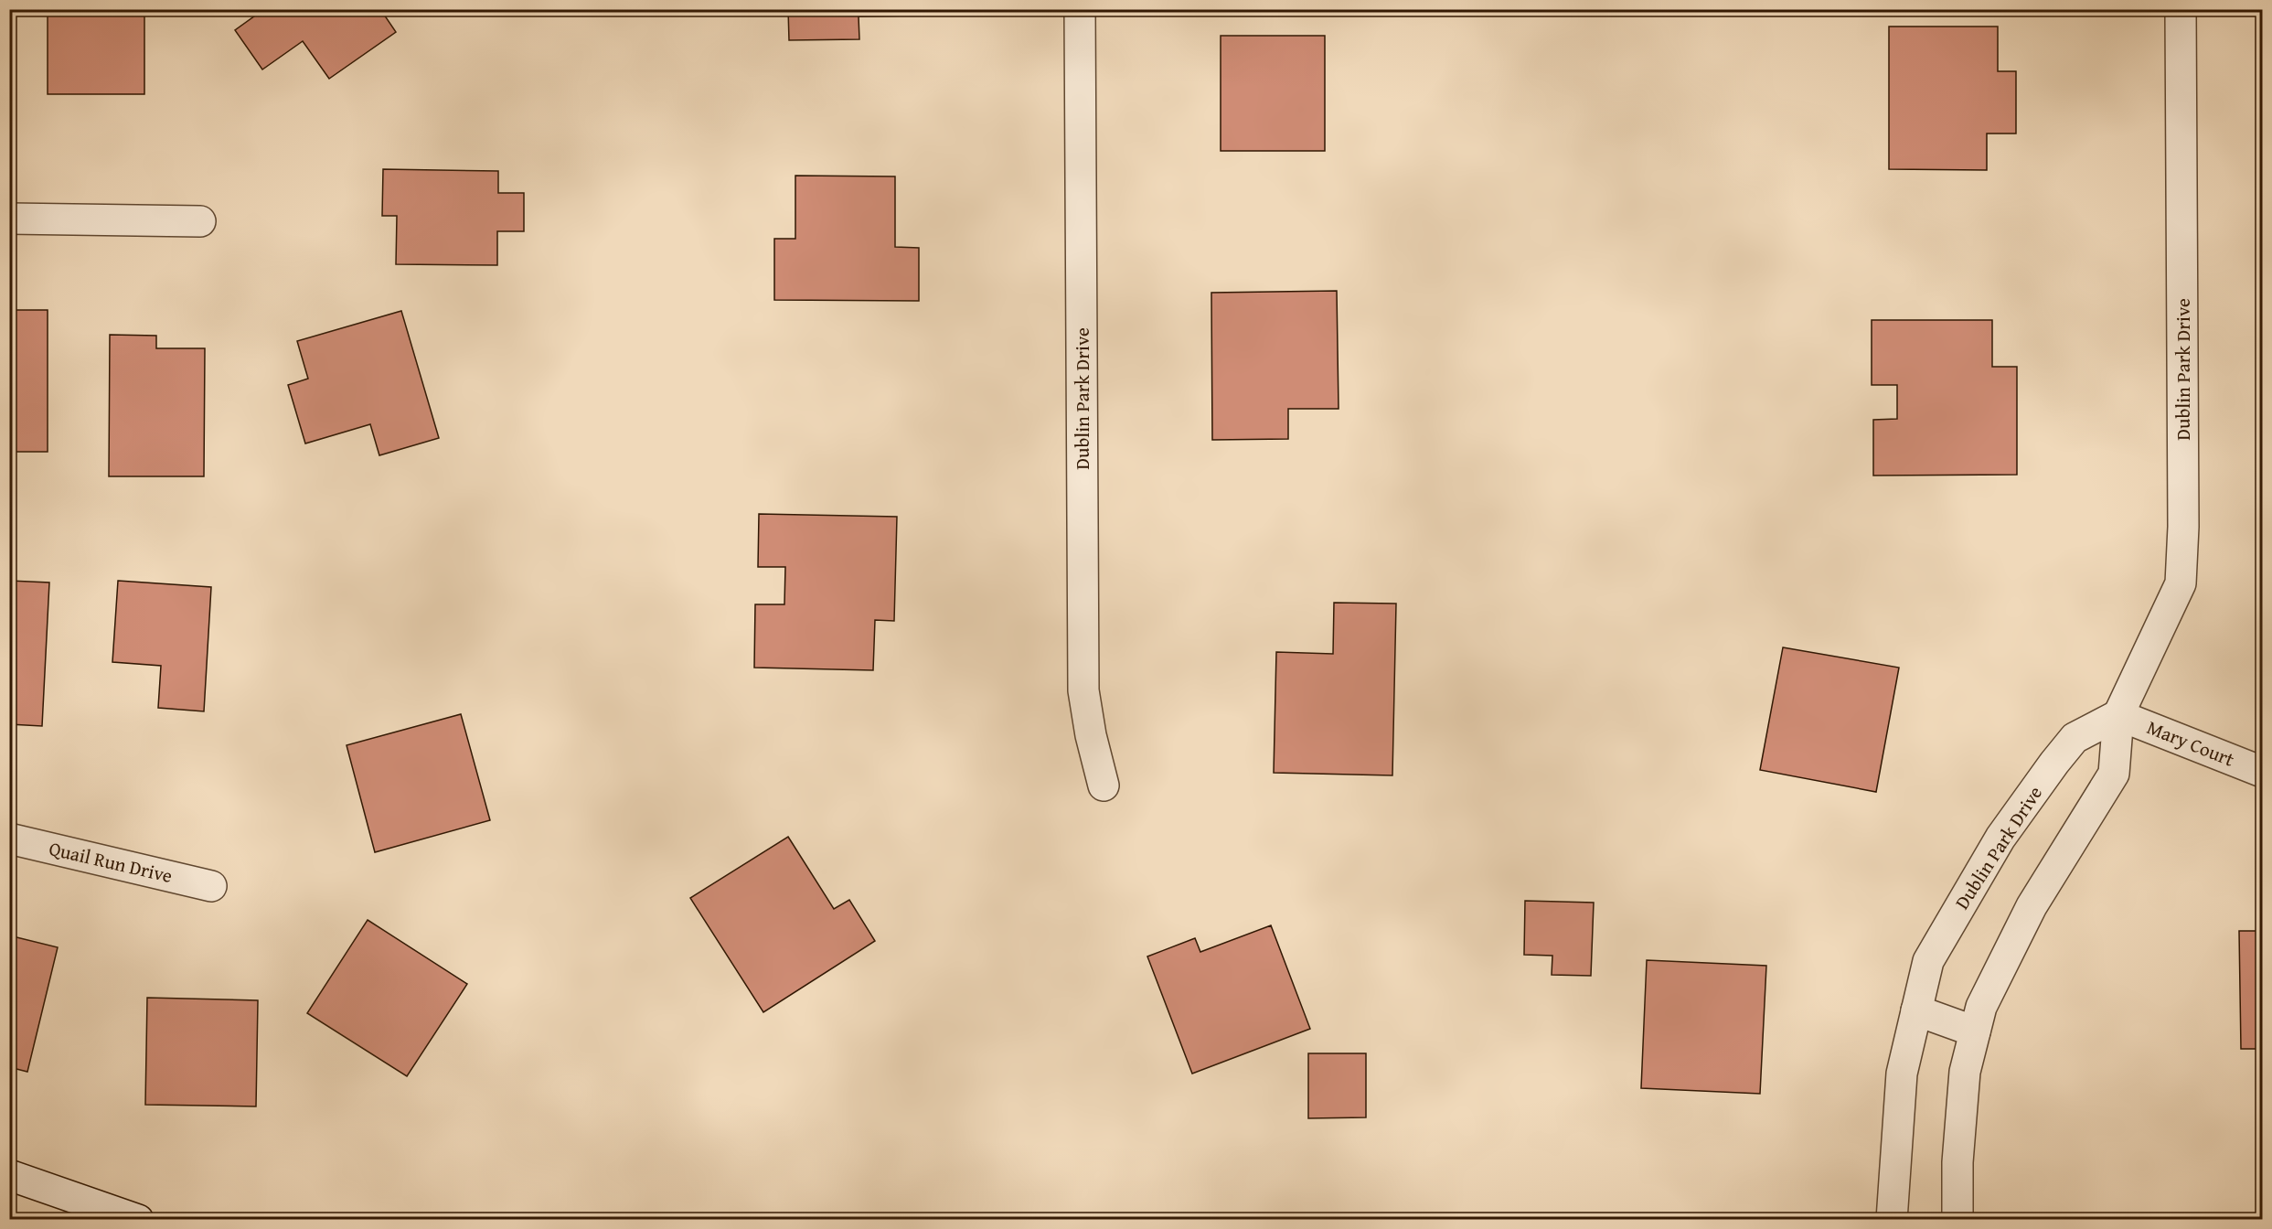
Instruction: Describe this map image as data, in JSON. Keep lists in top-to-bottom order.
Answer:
{
  "streets": {
    "street": ["Dublin Park Drive", "Mary Court", "Quail Run Drive"]
  },
  "crossings": [
    ["Dublin Park Drive", "Mary Court"]
  ]
}
